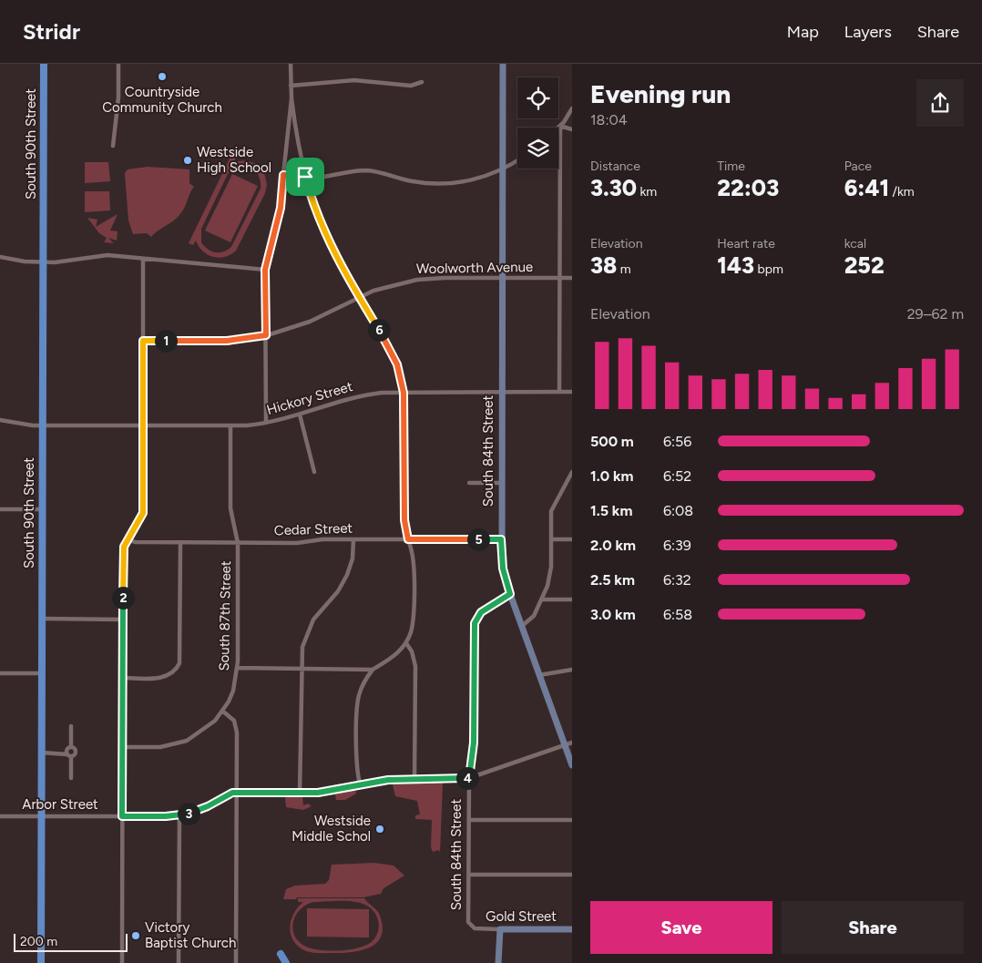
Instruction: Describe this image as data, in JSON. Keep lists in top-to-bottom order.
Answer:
{
  "streets": {
    "main road": ["South 90th Street", "South 84th Street", "Gold Street"],
    "street": [
      "Woolworth Avenue",
      "Hickory Street",
      "Cedar Street",
      "South 87th Street",
      "Arbor Street"
    ]
  },
  "crossings": [
    ["South 90th Street", "Hickory Street"],
    ["South 90th Street", "Arbor Street"],
    ["Woolworth Avenue", "South 84th Street"],
    ["Hickory Street", "South 84th Street"],
    ["Hickory Street", "South 87th Street"],
    ["South 84th Street", "Cedar Street"],
    ["South 84th Street", "Arbor Street"],
    ["South 84th Street", "Gold Street"],
    ["Cedar Street", "South 87th Street"]
  ],
  "places": [
    "Countryside Community Church",
    "Westside High School",
    "Westside Middle Schol",
    "Victory Baptist Church"
  ],
  "scale_bar": "200 m",
  "page": {
    "header": "Stridr",
    "nav": ["Map", "Layers", "Share"],
    "heading": ["Evening run", "18:04"],
    "stats": [
      ["Distance", "3.30 km"],
      ["Time", "22:03"],
      ["Pace", "6:41 /km"],
      ["Elevation", "38 m"],
      ["Heart rate", "143 bpm"],
      ["kcal", "252"]
    ],
    "chart": ["Elevation", "29–62 m"],
    "pins": [
      "6",
      "1",
      "5",
      "2",
      "4",
      "3"
    ],
    "list": [
      {
        "name": "500 m",
        "note": "6:56"
      },
      {
        "name": "1.0 km",
        "note": "6:52"
      },
      {
        "name": "1.5 km",
        "note": "6:08"
      },
      {
        "name": "2.0 km",
        "note": "6:39"
      },
      {
        "name": "2.5 km",
        "note": "6:32"
      },
      {
        "name": "3.0 km",
        "note": "6:58"
      }
    ],
    "buttons": ["Save", "Share"],
    "scale": "200 m"
  }
}
